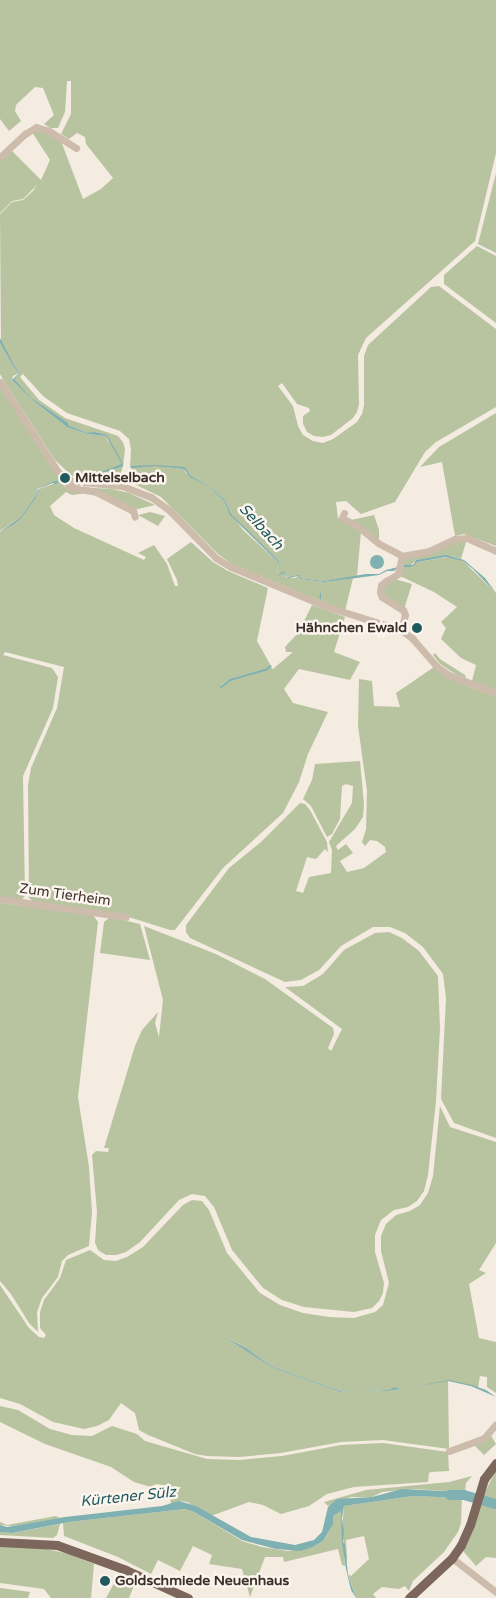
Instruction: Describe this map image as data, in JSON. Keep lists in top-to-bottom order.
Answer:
{
  "streets": {
    "street": ["Zum Tierheim"]
  },
  "water": ["Selbach", "Kürtener Sülz"],
  "places": ["Mittelselbach", "Hähnchen Ewald", "Goldschmiede Neuenhaus"]
}
